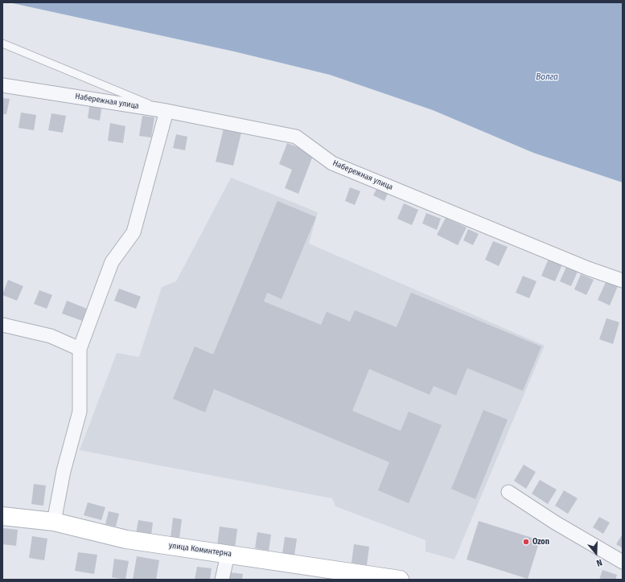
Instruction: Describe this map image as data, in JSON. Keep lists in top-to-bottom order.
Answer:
{
  "streets": {
    "street": ["Набережная улица", "улица Коминтерна"]
  },
  "water": ["Волга"],
  "places": ["Ozon"],
  "north": "bottom"
}
